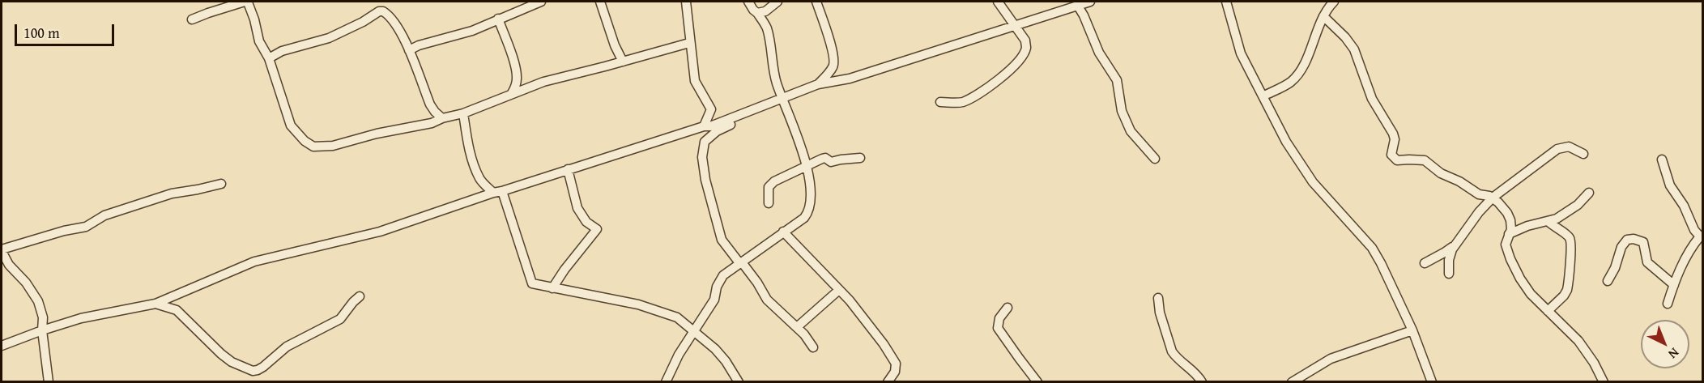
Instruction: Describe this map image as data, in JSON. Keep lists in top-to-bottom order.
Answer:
{
  "scale_bar": "100 m",
  "north": "bottom right"
}
